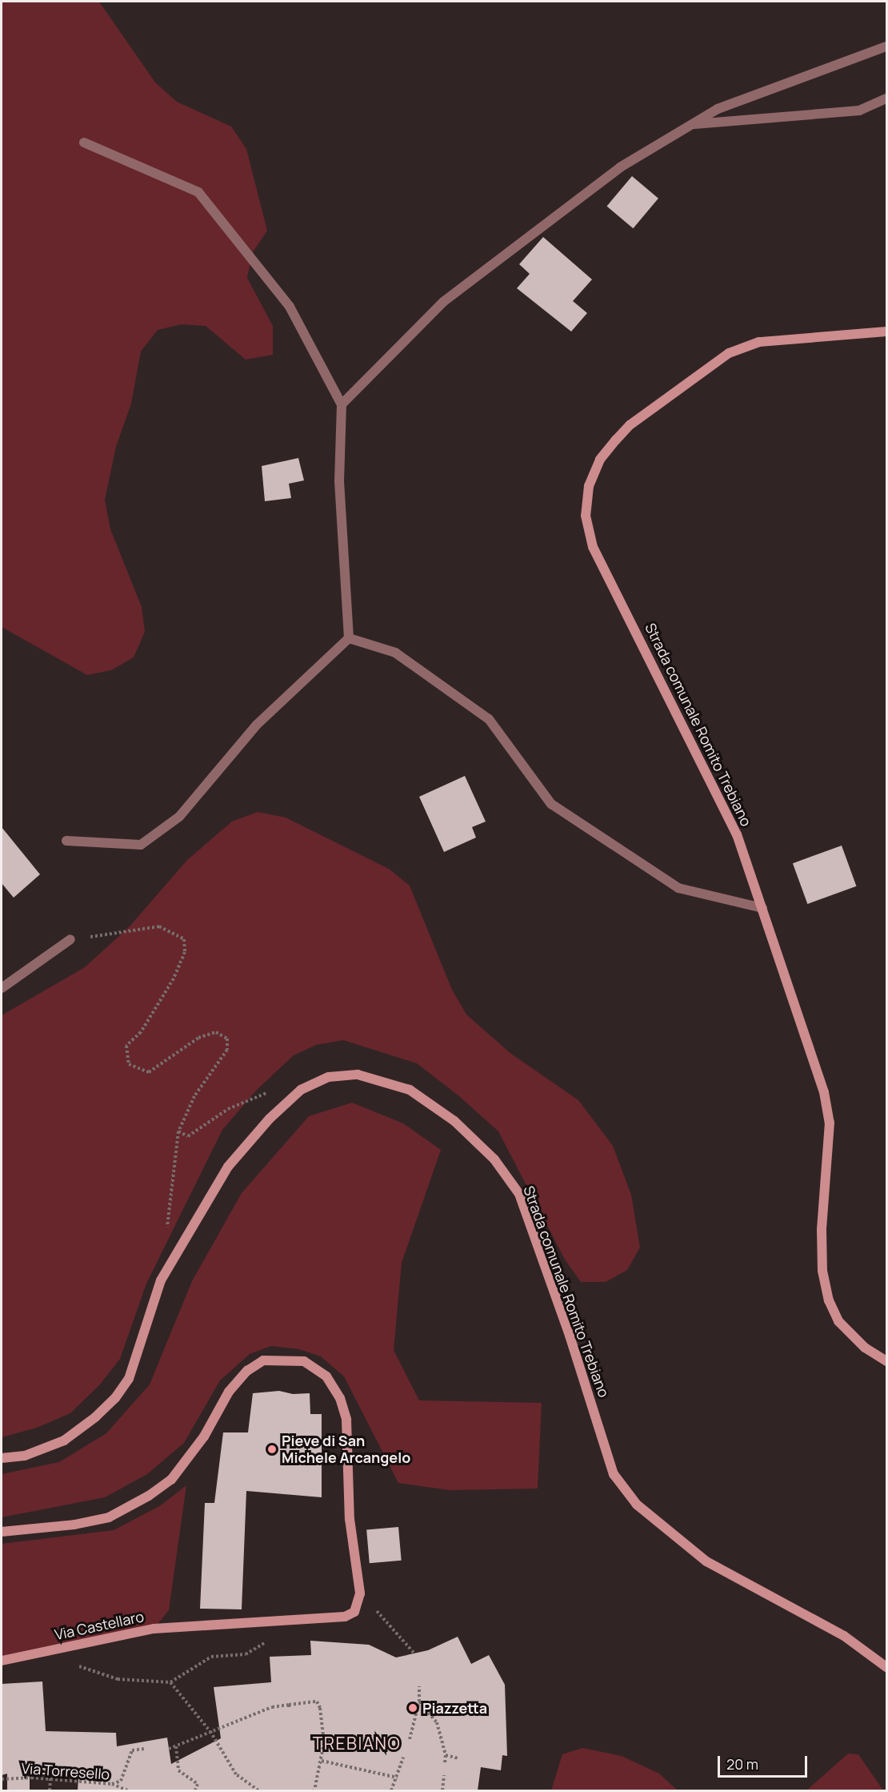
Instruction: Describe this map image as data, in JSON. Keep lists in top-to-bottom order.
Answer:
{
  "streets": {
    "street": ["Strada comunale Romito Trebiano", "Via Castellaro"],
    "path": ["Via Torresello"]
  },
  "districts": ["TREBIANO"],
  "places": ["Pieve di San Michele Arcangelo", "Piazzetta"],
  "scale_bar": "20 m"
}
